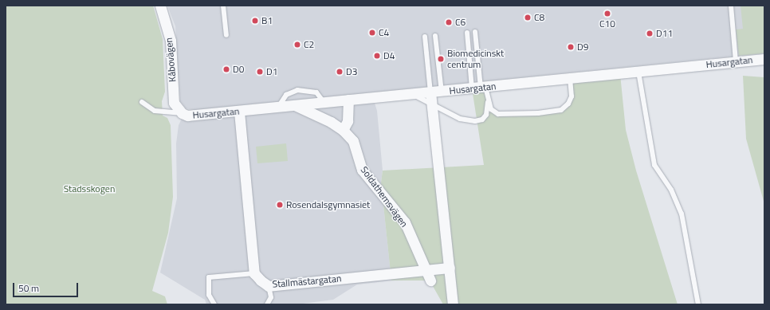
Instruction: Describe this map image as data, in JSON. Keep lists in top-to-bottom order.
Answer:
{
  "streets": {
    "street": [
      "Kåbovägen",
      "Husargatan",
      "Soldathemsvägen",
      "Stallmästargatan"
    ]
  },
  "crossings": [
    ["Kåbovägen", "Husargatan"],
    ["Husargatan", "Soldathemsvägen"],
    ["Soldathemsvägen", "Stallmästargatan"]
  ],
  "parks": ["Stadsskogen"],
  "places": [
    "C10",
    "C8",
    "B1",
    "C6",
    "C4",
    "D11",
    "C2",
    "D9",
    "D4",
    "Biomedicinskt centrum",
    "D0",
    "D1",
    "D3",
    "Rosendalsgymnasiet"
  ],
  "scale_bar": "50 m"
}
